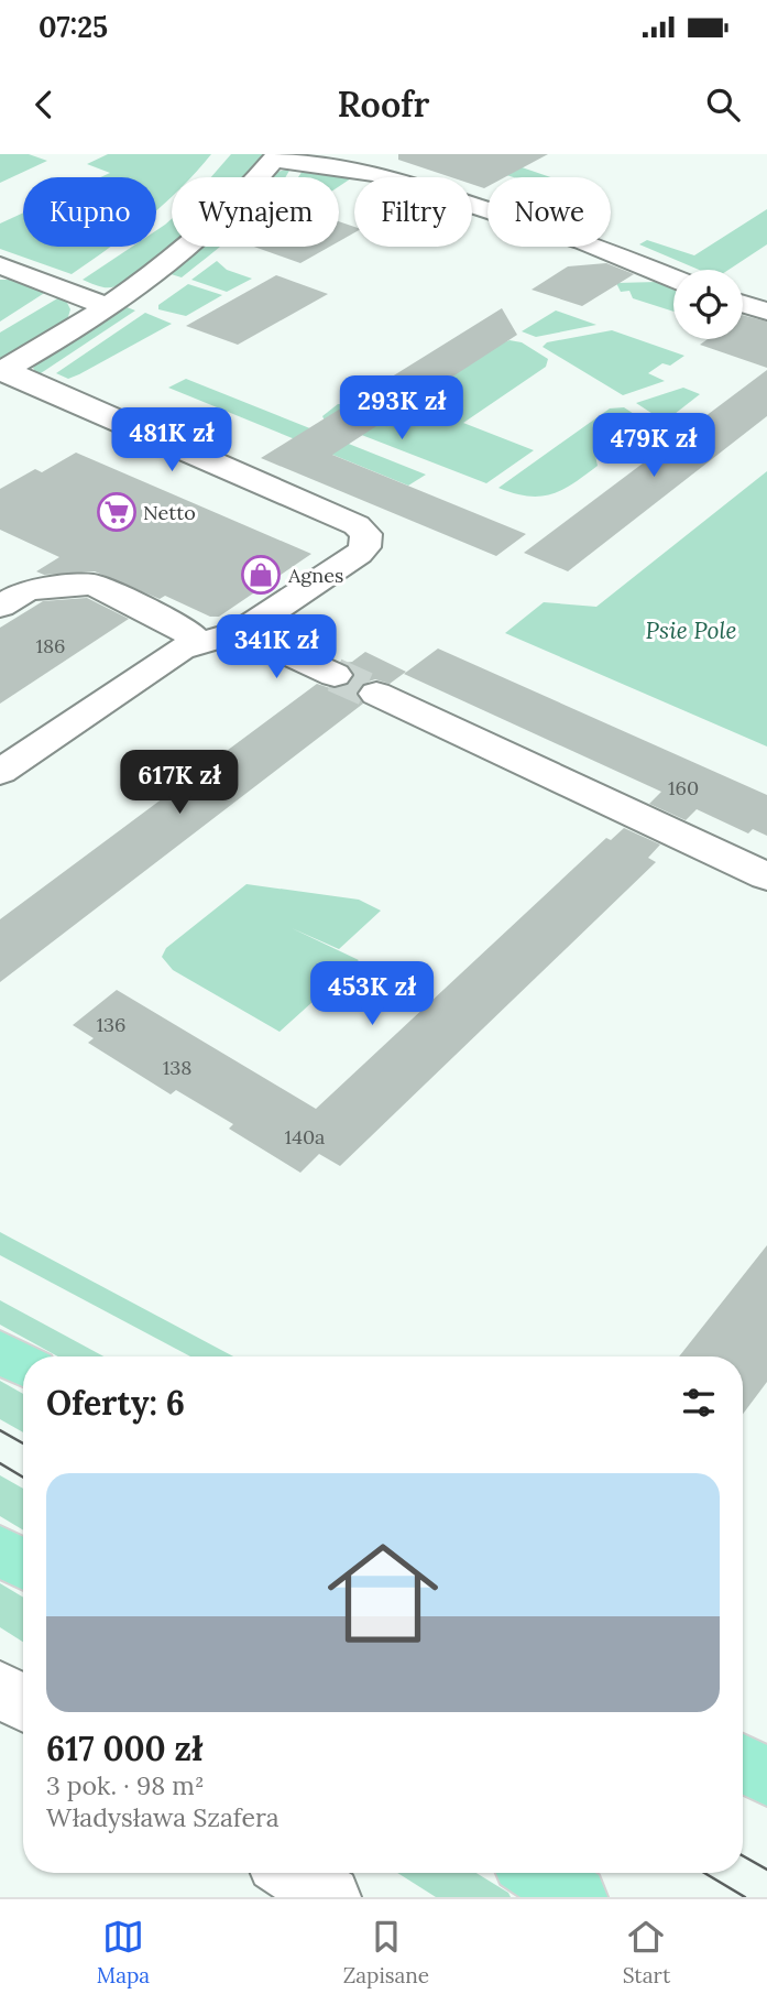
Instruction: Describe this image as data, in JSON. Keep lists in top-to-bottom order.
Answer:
{
  "parks": ["Psie Pole"],
  "places": {
    "supermarket": ["Netto"],
    "shop": ["Agnes"]
  },
  "house_numbers": [
    "186",
    "160",
    "136",
    "138",
    "140a"
  ],
  "page": {
    "status": "07:25",
    "header": "Roofr",
    "chip": [
      "Kupno",
      "Wynajem",
      "Filtry",
      "Nowe"
    ],
    "price": [
      "293K zł",
      "481K zł",
      "479K zł",
      "341K zł",
      "617K zł",
      "453K zł"
    ],
    "heading": "Oferty: 6",
    "list": [
      {
        "name": "617 000 zł",
        "note": "3 pok. · 98 m² · Władysława Szafera"
      }
    ],
    "tabs": ["Mapa", "Zapisane", "Start"]
  }
}
